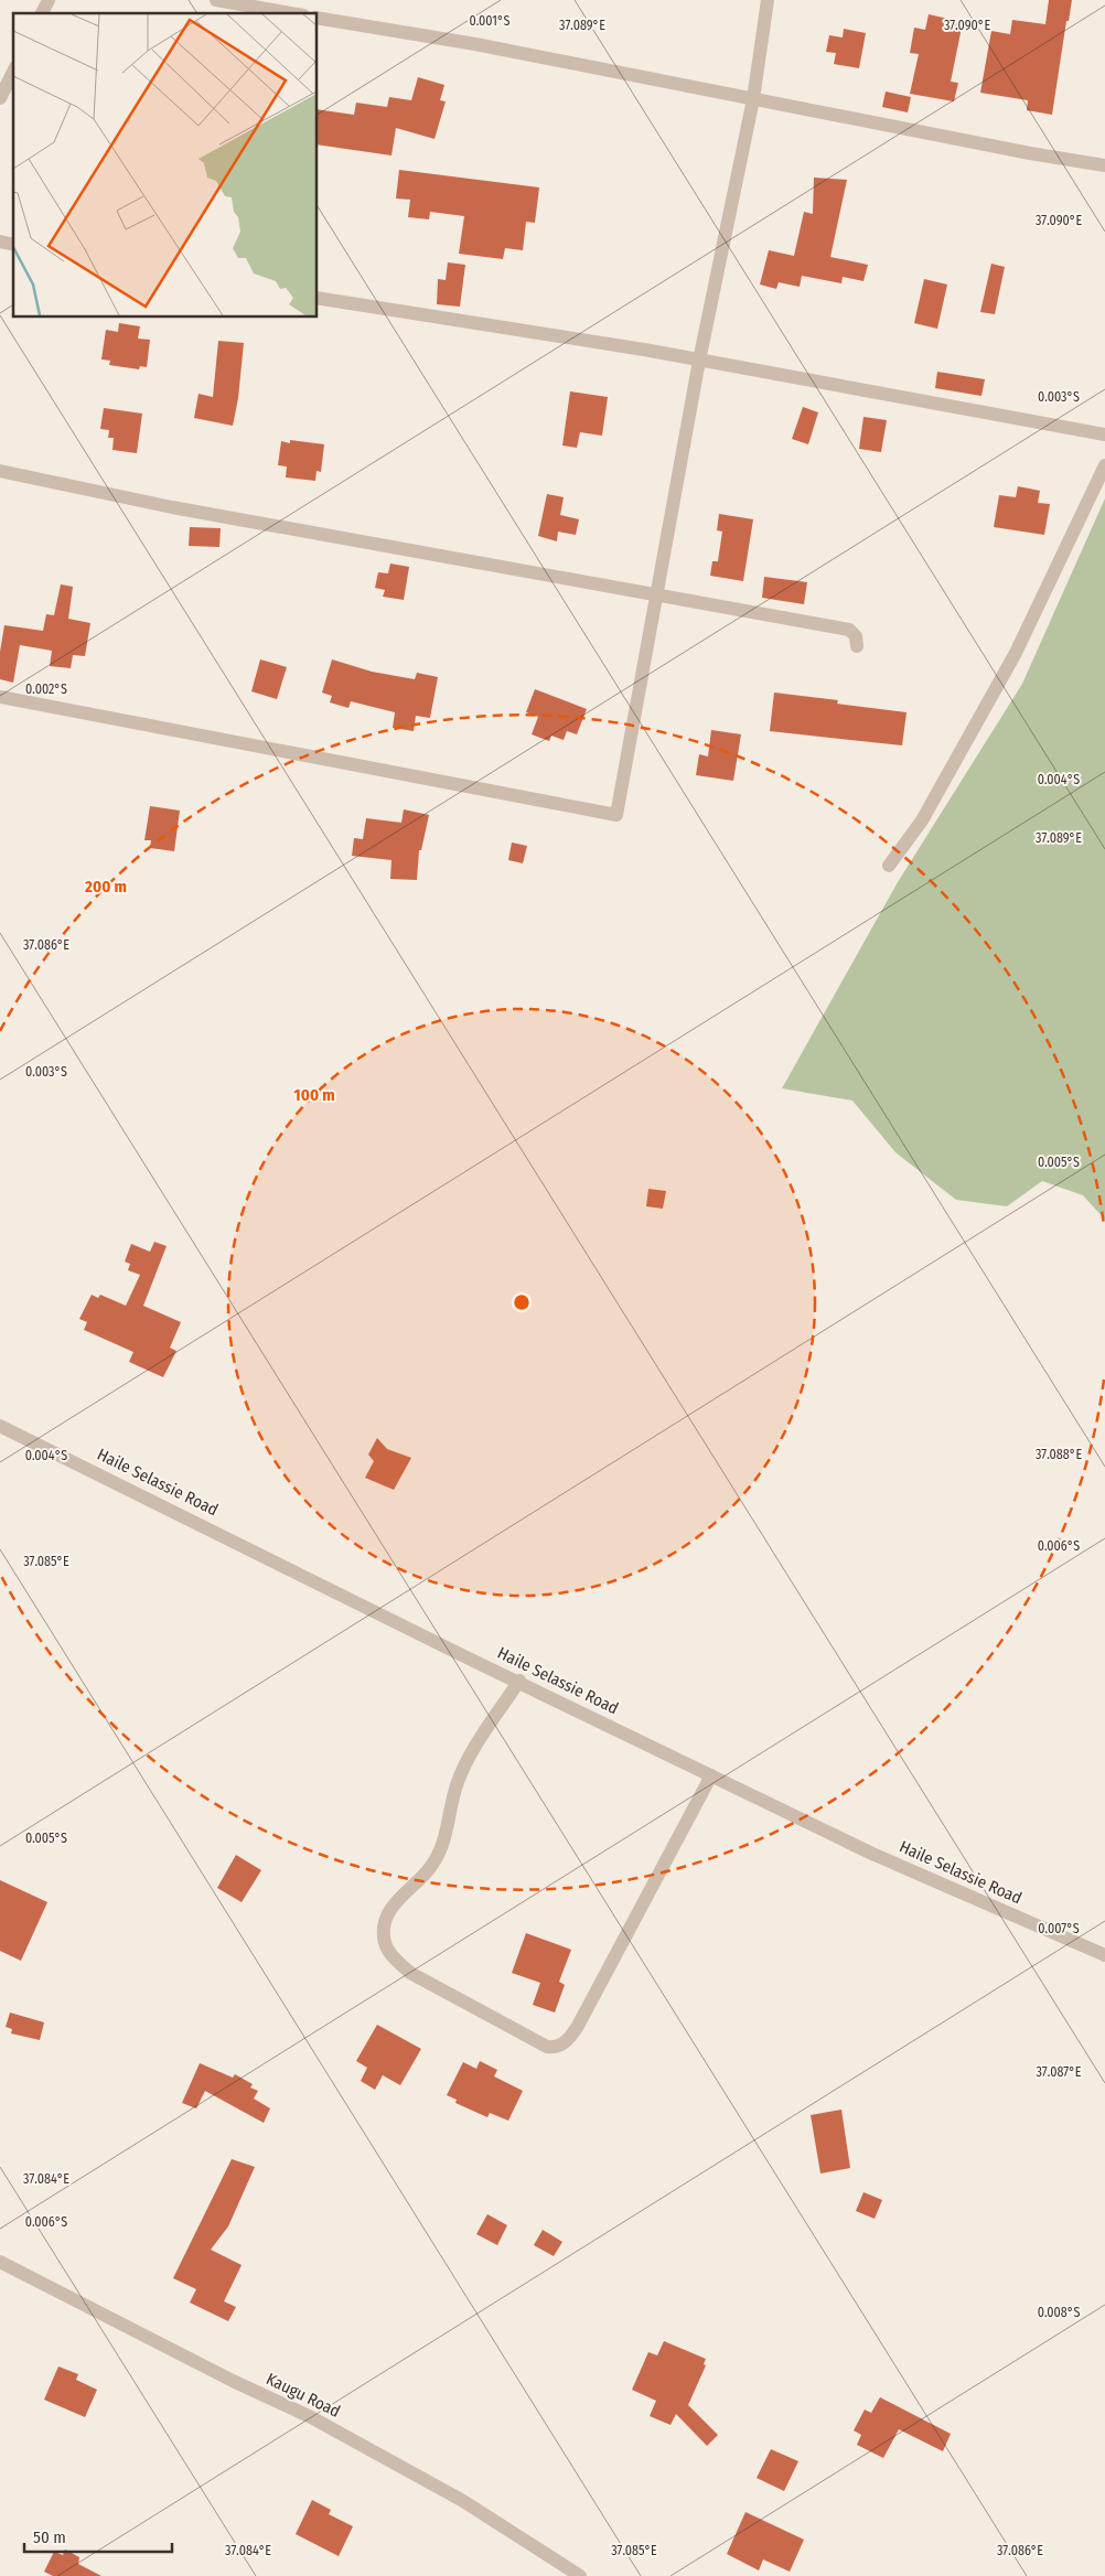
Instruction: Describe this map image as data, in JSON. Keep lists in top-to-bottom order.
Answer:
{
  "streets": {
    "street": ["Haile Selassie Road", "Kaugu Road"]
  },
  "scale_bar": "50 m",
  "coordinates": [
    "0.001°S",
    "37.089°E",
    "37.090°E",
    "0.003°S",
    "0.002°S",
    "0.004°S",
    "37.086°E",
    "0.005°S",
    "37.088°E",
    "0.006°S",
    "37.085°E",
    "0.007°S",
    "37.087°E",
    "37.084°E",
    "0.008°S"
  ],
  "rings": ["200 m", "100 m"]
}
